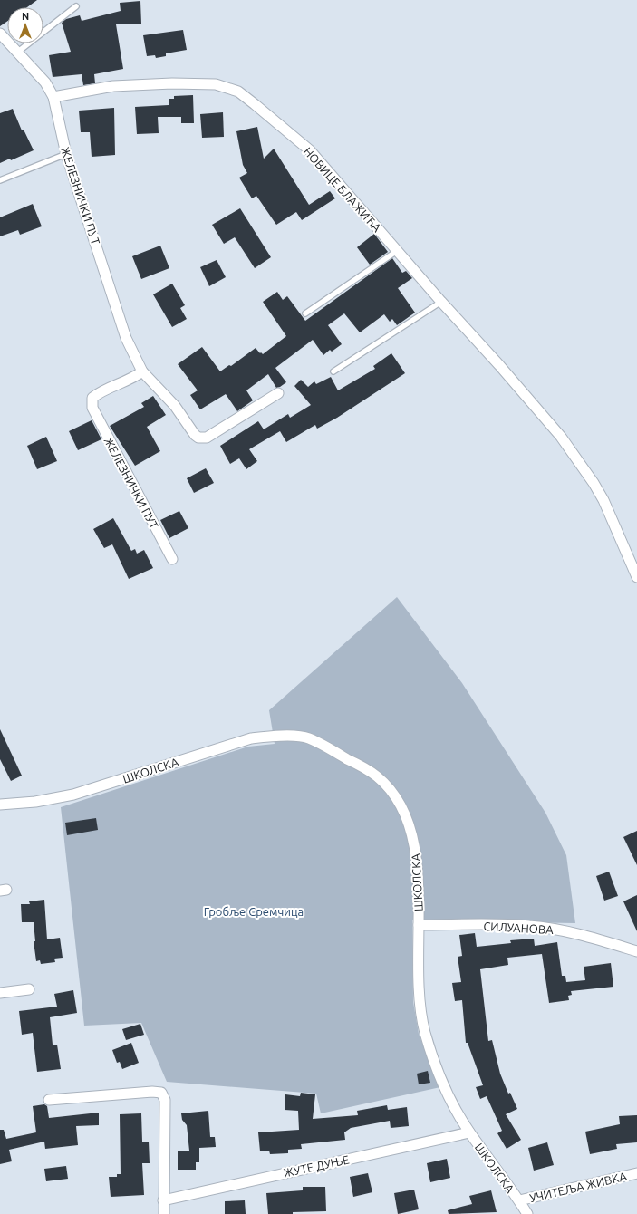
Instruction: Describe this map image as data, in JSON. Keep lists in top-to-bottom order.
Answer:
{
  "streets": {
    "street": [
      "НОВИЦЕ БЛАЖИЋА",
      "ЖЕЛЕЗНИЧКИ ПУТ",
      "ШКОЛСКА",
      "СИЛУАНОВА",
      "ЖУТЕ ДУЊЕ",
      "УЧИТЕЉА ЖИВКА"
    ]
  },
  "crossings": [
    ["НОВИЦЕ БЛАЖИЋА", "ЖЕЛЕЗНИЧКИ ПУТ"],
    ["ШКОЛСКА", "СИЛУАНОВА"],
    ["ШКОЛСКА", "ЖУТЕ ДУЊЕ"],
    ["ШКОЛСКА", "УЧИТЕЉА ЖИВКА"]
  ],
  "parks": ["Гробље Сремчица"],
  "north": "top"
}
